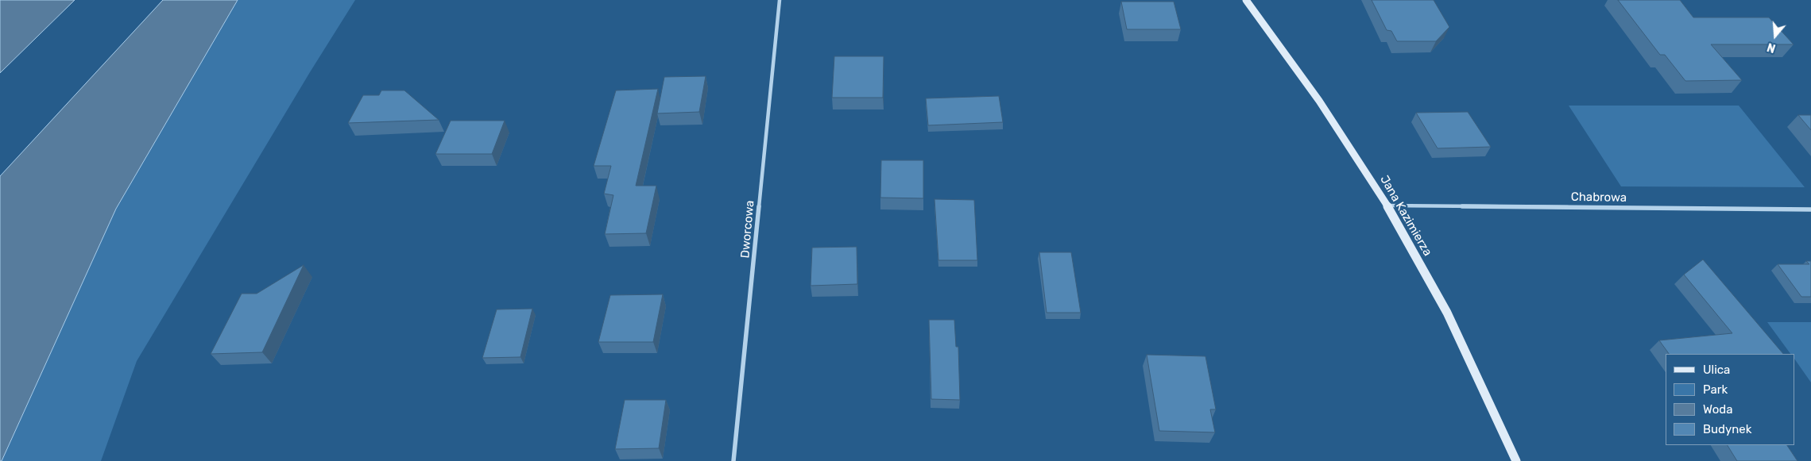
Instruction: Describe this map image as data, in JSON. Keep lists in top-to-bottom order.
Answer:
{
  "streets": {
    "main road": ["Jana Kazimierza"],
    "street": ["Chabrowa", "Dworcowa"]
  },
  "crossings": [
    ["Chabrowa", "Jana Kazimierza"]
  ],
  "legend": [
    "Ulica",
    "Park",
    "Woda",
    "Budynek"
  ],
  "north": "bottom"
}
